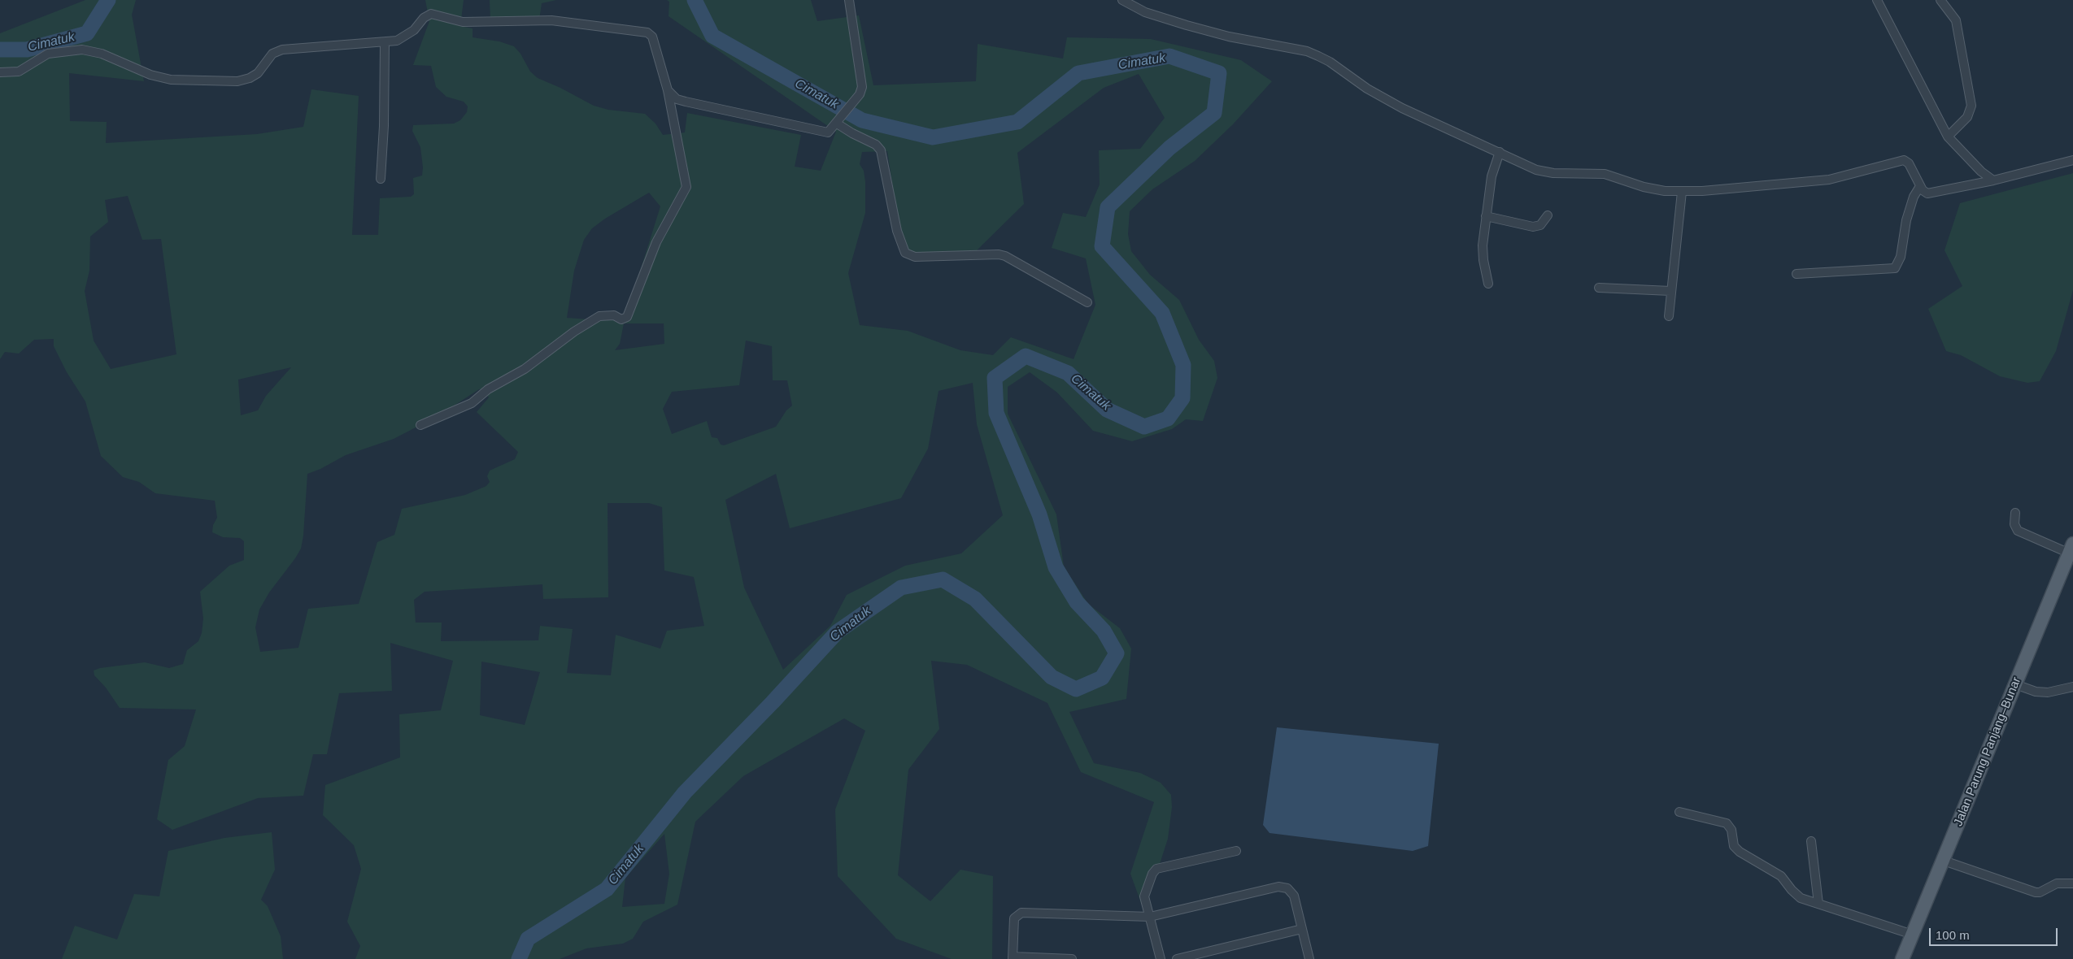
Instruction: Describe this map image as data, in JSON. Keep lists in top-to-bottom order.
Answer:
{
  "streets": {
    "main road": ["Jalan Parung Panjang–Bunar"]
  },
  "water": ["Cimatuk"],
  "scale_bar": "100 m"
}
